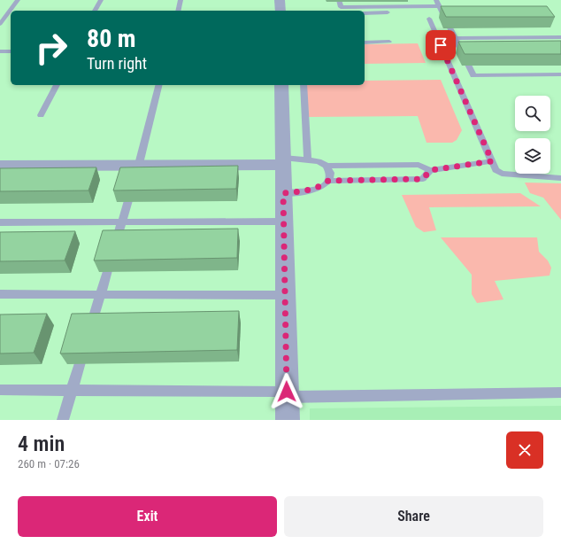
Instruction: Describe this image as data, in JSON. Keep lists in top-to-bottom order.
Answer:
{
  "page": {
    "turn": ["80 m", "Turn right"],
    "heading": ["4 min", "260 m · 07:26"],
    "buttons": ["Exit", "Share"]
  }
}
